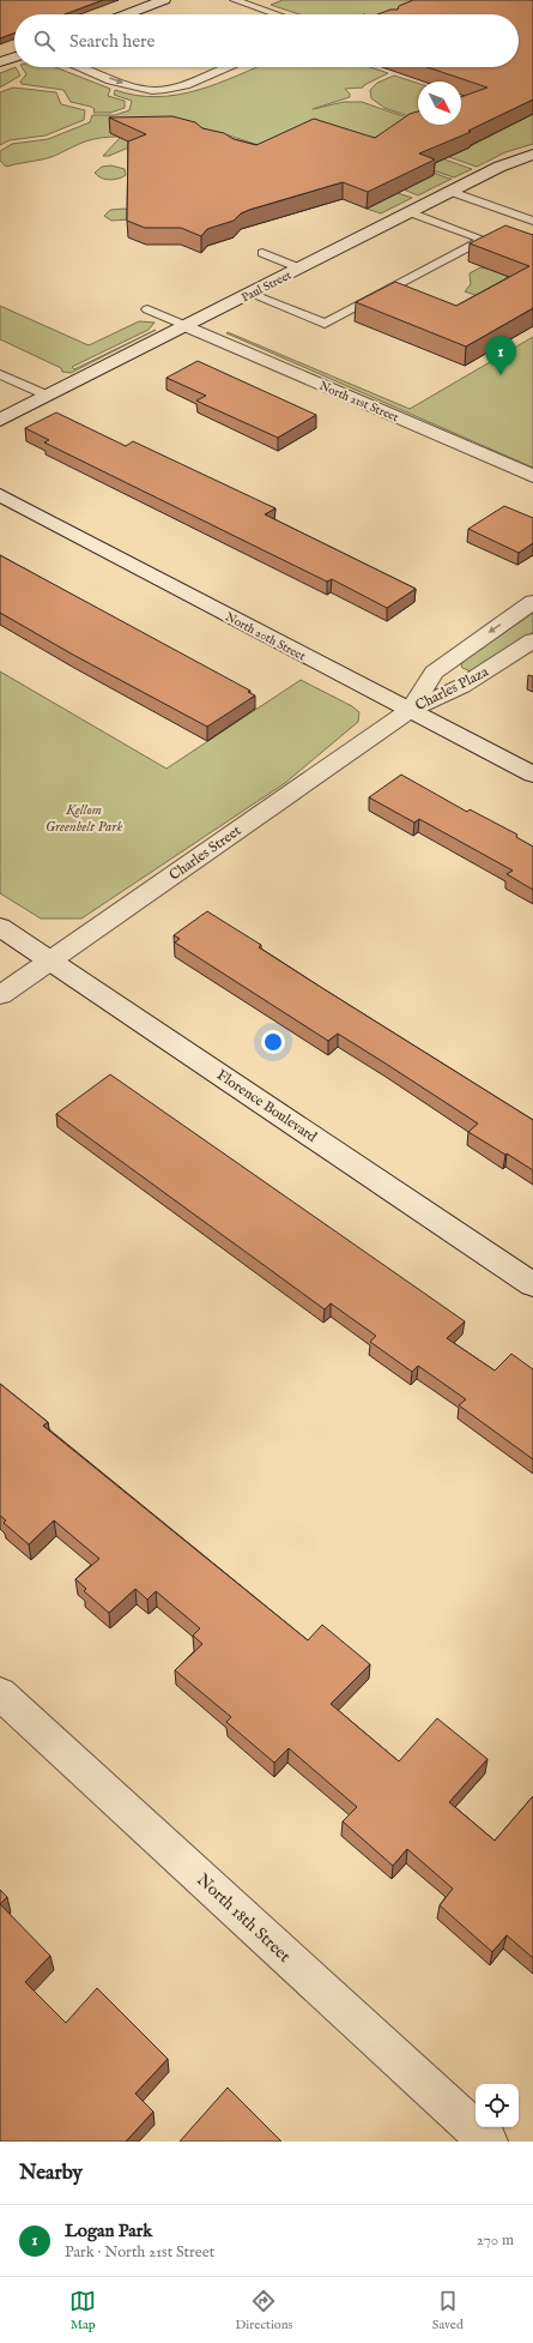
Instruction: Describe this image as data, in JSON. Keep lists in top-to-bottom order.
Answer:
{
  "streets": {
    "street": [
      "Paul Street",
      "North 21st Street",
      "North 20th Street",
      "Charles Plaza",
      "Charles Street",
      "Florence Boulevard",
      "North 18th Street"
    ]
  },
  "crossings": [
    ["Paul Street", "North 21st Street"],
    ["North 20th Street", "Charles Plaza"],
    ["North 20th Street", "Charles Street"],
    ["Charles Plaza", "Charles Street"],
    ["Charles Street", "Florence Boulevard"]
  ],
  "parks": ["Kellom Greenbelt Park"],
  "north": "bottom right",
  "page": {
    "search": "Search here",
    "pins": "1",
    "heading": "Nearby",
    "list": [
      {
        "mark": "1",
        "name": "Logan Park",
        "note": "Park · North 21st Street",
        "value": "270 m"
      }
    ],
    "nav": ["Map", "Directions", "Saved"]
  }
}
